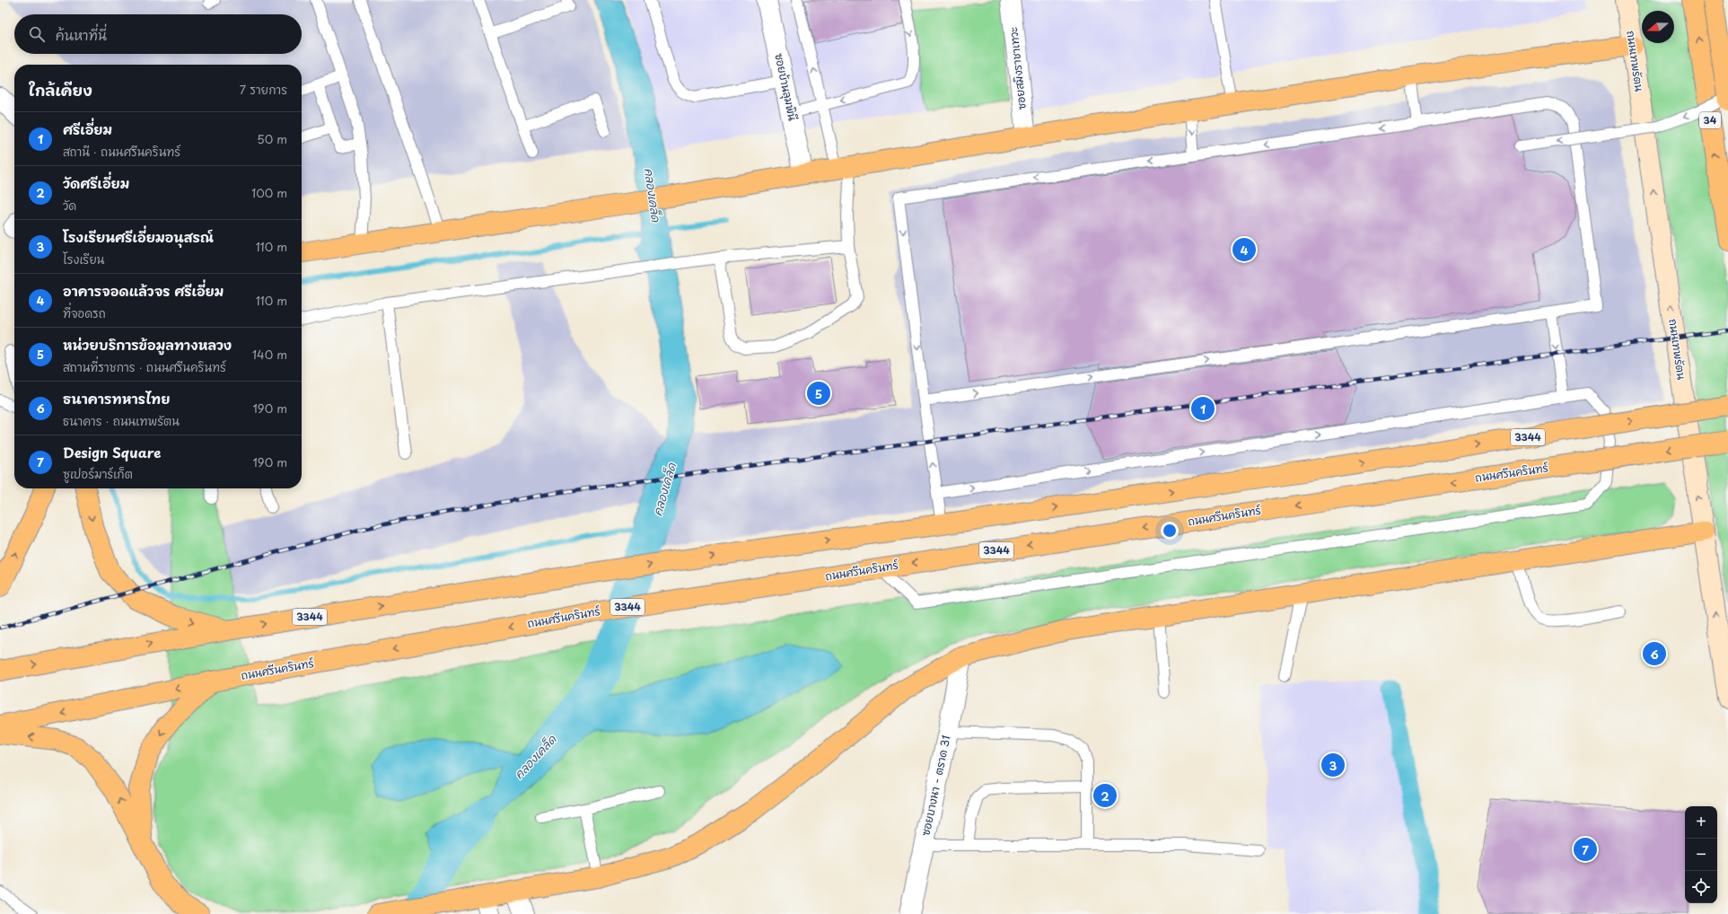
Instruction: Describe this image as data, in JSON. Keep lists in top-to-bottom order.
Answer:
{
  "streets": {
    "main road": [
      "ถนนเทพรัตน",
      "34",
      "3344",
      "ถนนศรีนครินทร์"
    ],
    "street": ["ซอยสมิงราชาเทวะ", "ซอยบ้านลุมพินี", "ซอยบางนา - ตราด 31"]
  },
  "water": ["คลองเคล็ด"],
  "north": "left",
  "page": {
    "search": "ค้นหาที่นี่",
    "heading": ["ใกล้เคียง", "7 รายการ"],
    "list": [
      {
        "mark": "1",
        "name": "ศรีเอี่ยม",
        "note": "สถานี · ถนนศรีนครินทร์",
        "value": "50 m"
      },
      {
        "mark": "2",
        "name": "วัดศรีเอี่ยม",
        "note": "วัด",
        "value": "100 m"
      },
      {
        "mark": "3",
        "name": "โรงเรียนศรีเอี่ยมอนุสรณ์",
        "note": "โรงเรียน",
        "value": "110 m"
      },
      {
        "mark": "4",
        "name": "อาคารจอดแล้วจร ศรีเอี่ยม",
        "note": "ที่จอดรถ",
        "value": "110 m"
      },
      {
        "mark": "5",
        "name": "หน่วยบริการข้อมูลทางหลวง",
        "note": "สถานที่ราชการ · ถนนศรีนครินทร์",
        "value": "140 m"
      },
      {
        "mark": "6",
        "name": "ธนาคารทหารไทย",
        "note": "ธนาคาร · ถนนเทพรัตน",
        "value": "190 m"
      },
      {
        "mark": "7",
        "name": "Design Square",
        "note": "ซูเปอร์มาร์เก็ต",
        "value": "190 m"
      }
    ],
    "pins": [
      "4",
      "5",
      "1",
      "6",
      "3",
      "2",
      "7"
    ],
    "map_buttons": ["+", "−"]
  }
}
